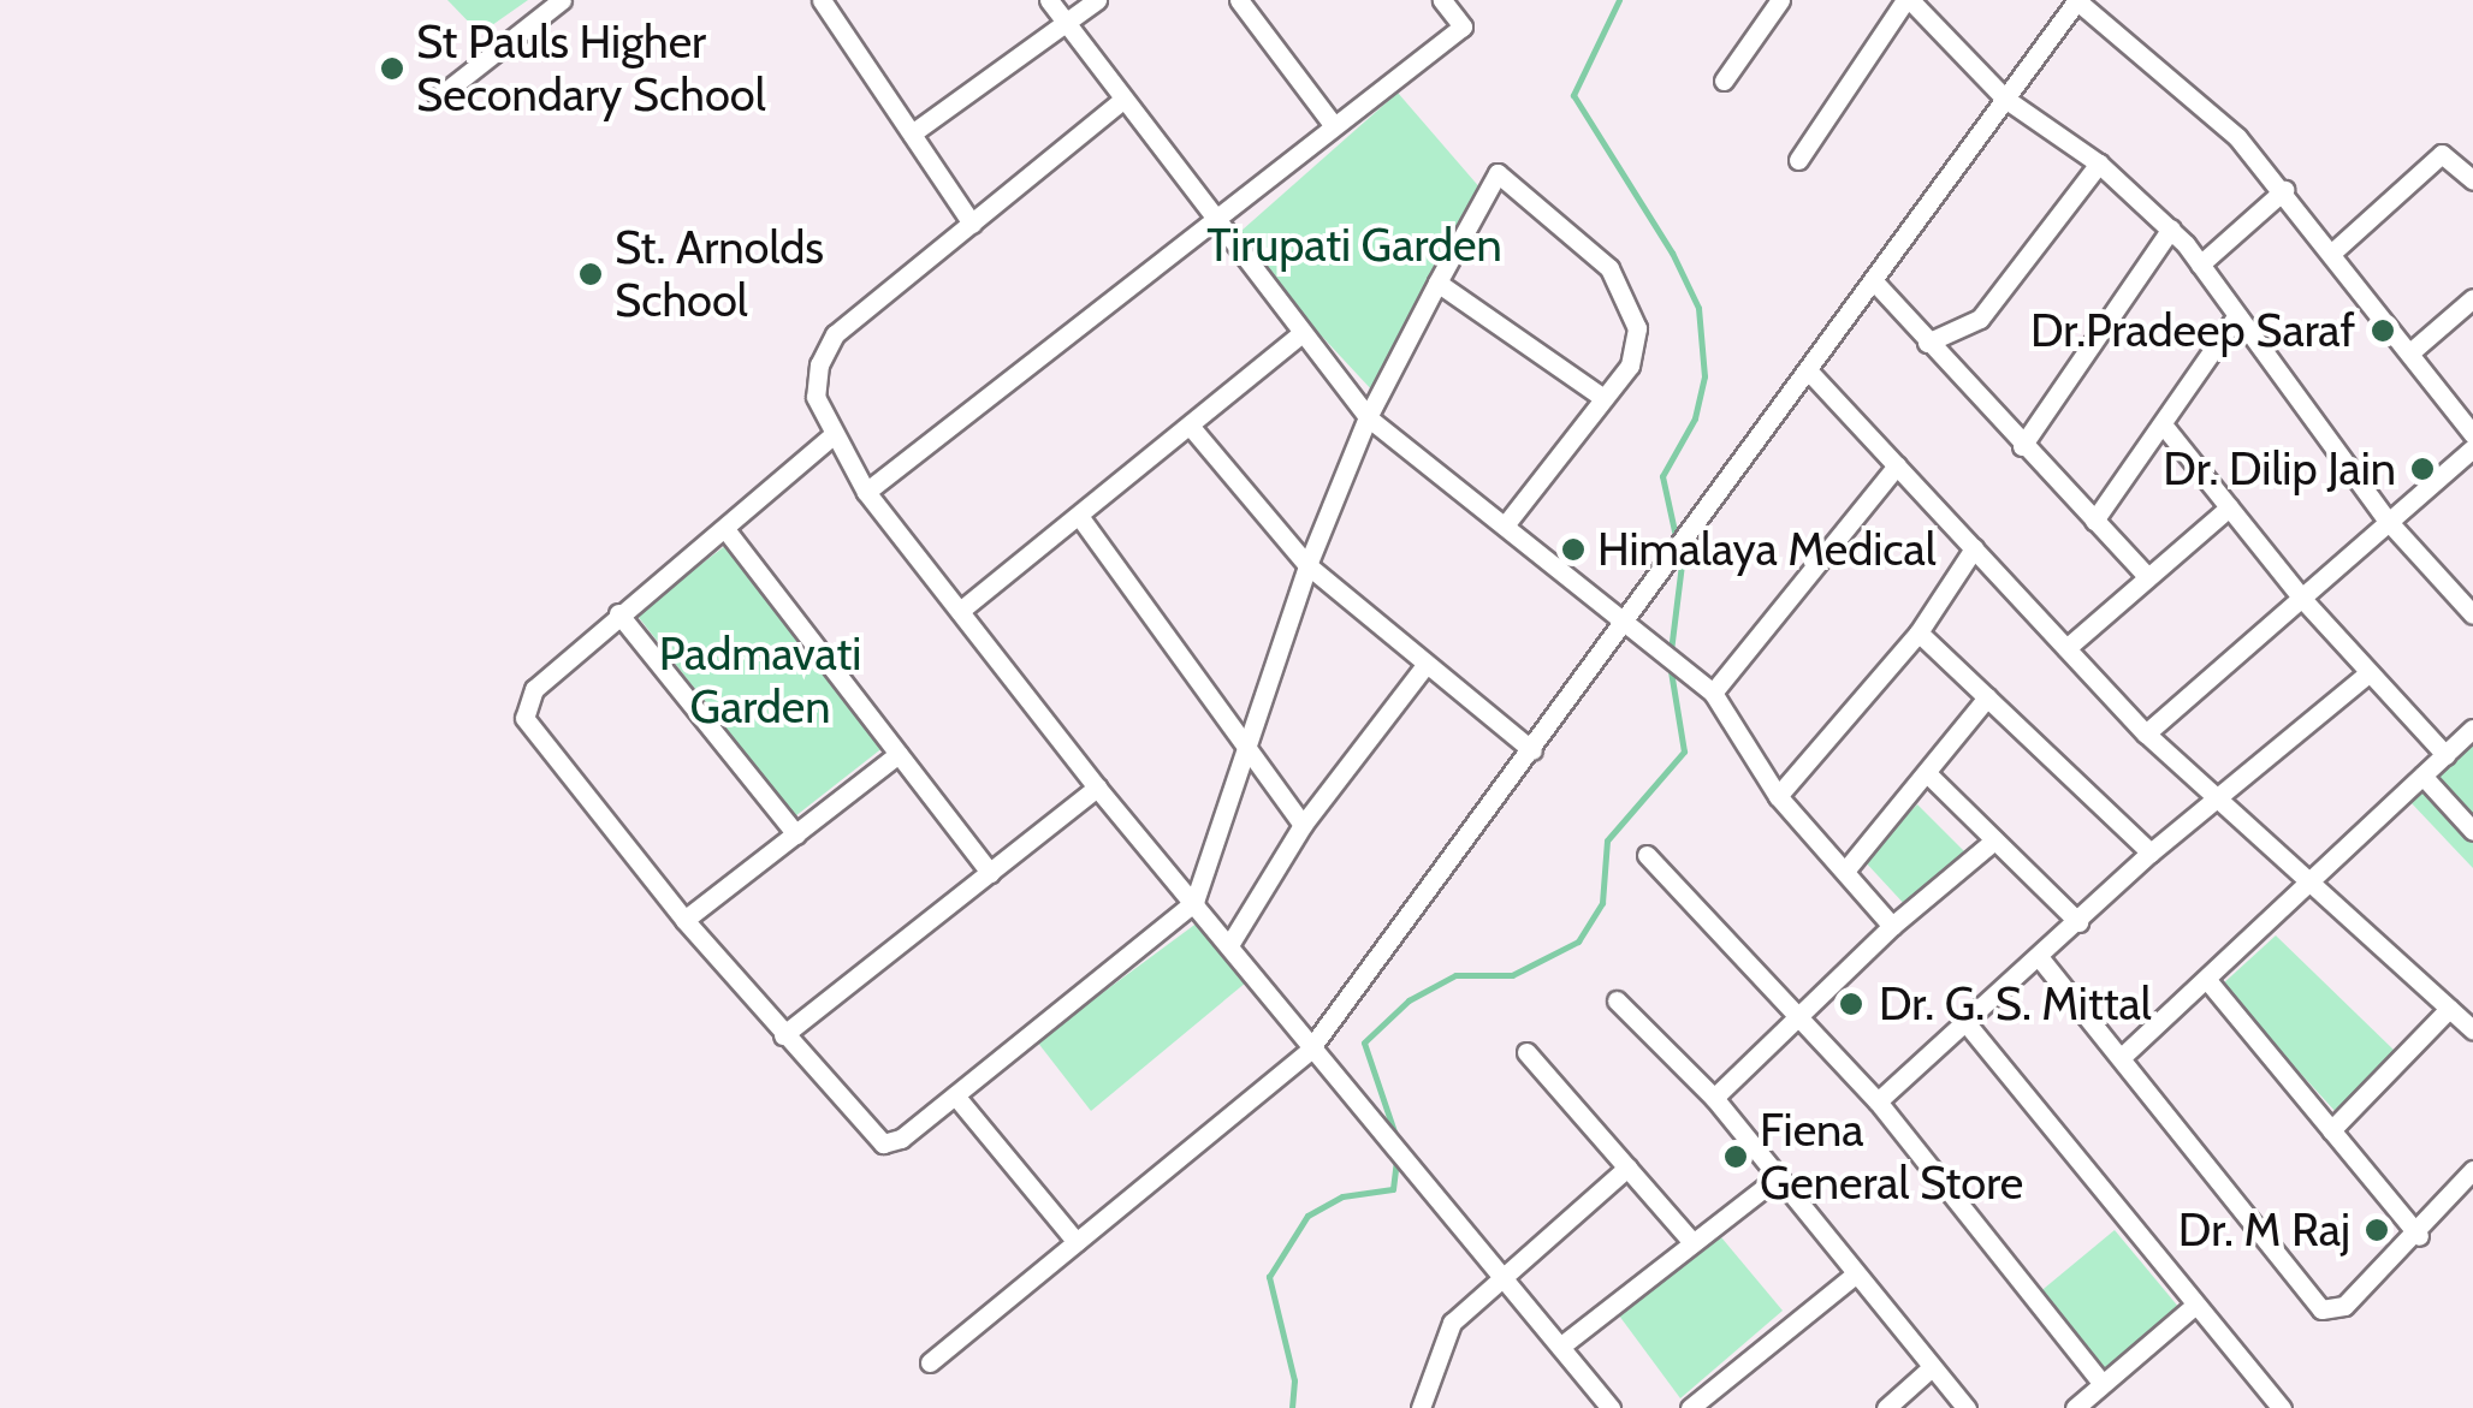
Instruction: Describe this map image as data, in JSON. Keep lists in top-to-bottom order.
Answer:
{
  "parks": ["Tirupati Garden", "Padmavati Garden"],
  "places": [
    "St Pauls Higher Secondary School",
    "St. Arnolds School",
    "Dr.Pradeep Saraf",
    "Dr. Dilip Jain",
    "Himalaya Medical",
    "Dr. G. S. Mittal",
    "Fiena General Store",
    "Dr. M Raj"
  ]
}
